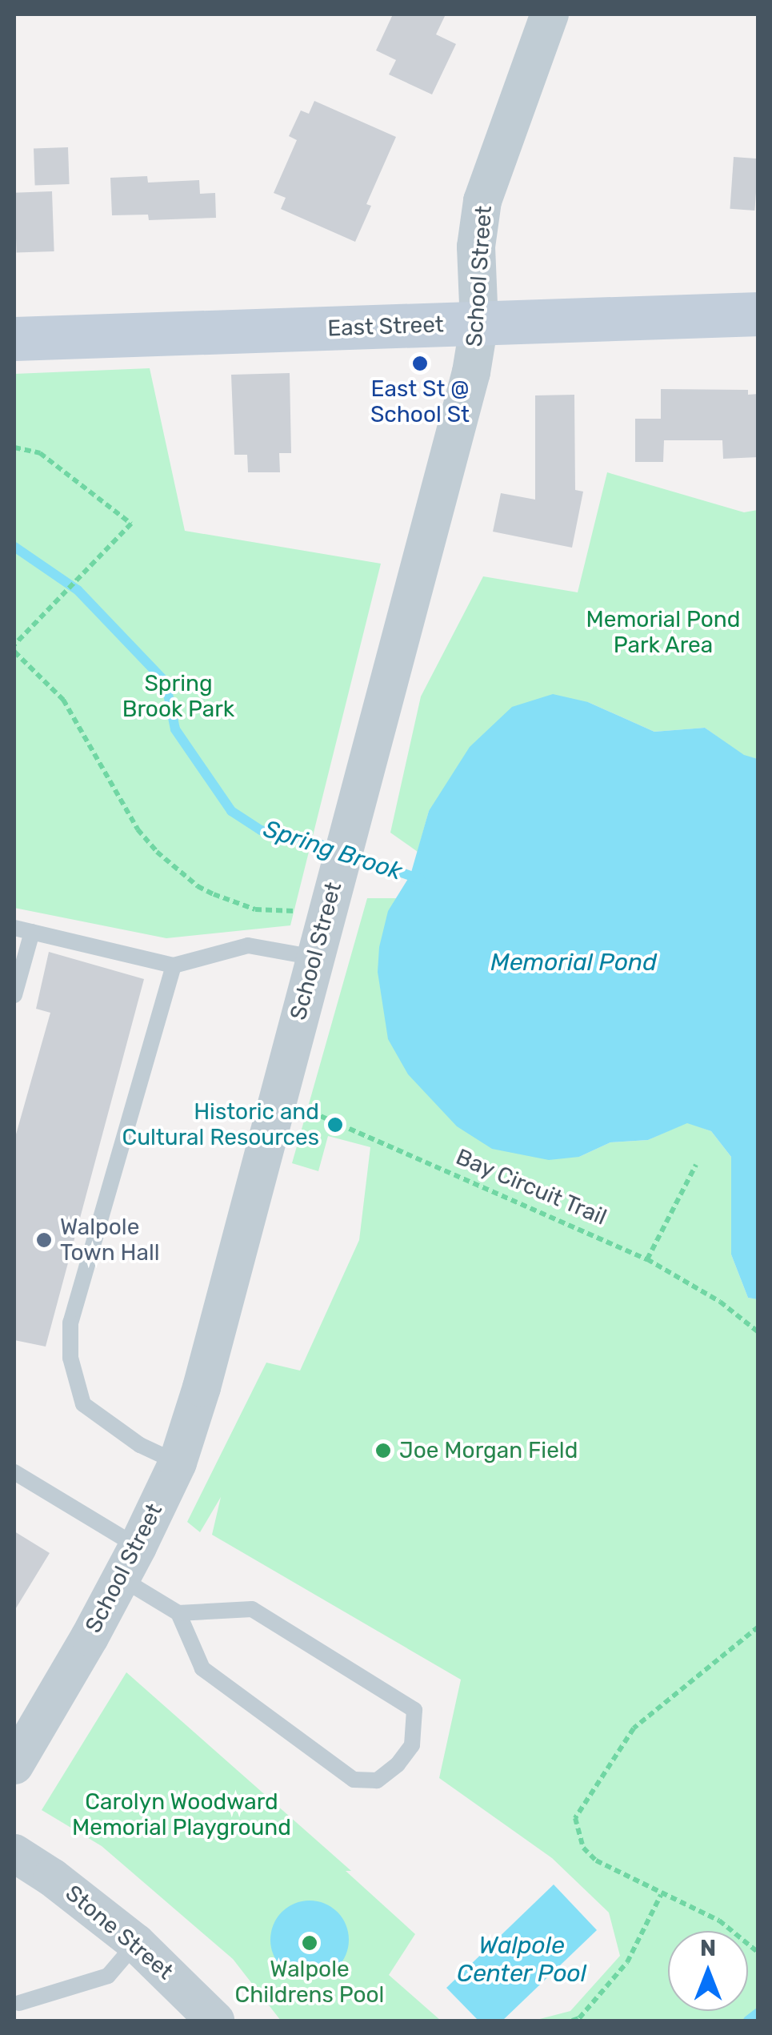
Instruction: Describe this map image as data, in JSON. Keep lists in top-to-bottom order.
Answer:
{
  "streets": {
    "main road": ["East Street"],
    "street": ["School Street", "Stone Street"],
    "path": ["Bay Circuit Trail"]
  },
  "crossings": [
    ["School Street", "East Street"],
    ["School Street", "Bay Circuit Trail"]
  ],
  "water": ["Spring Brook", "Memorial Pond", "Walpole Center Pool"],
  "parks": ["Memorial Pond Park Area", "Spring Brook Park", "Carolyn Woodward Memorial Playground"],
  "places": [
    "East St @ School St",
    "Historic and Cultural Resources",
    "Walpole Town Hall",
    "Joe Morgan Field",
    "Walpole Childrens Pool"
  ],
  "north": "top"
}
